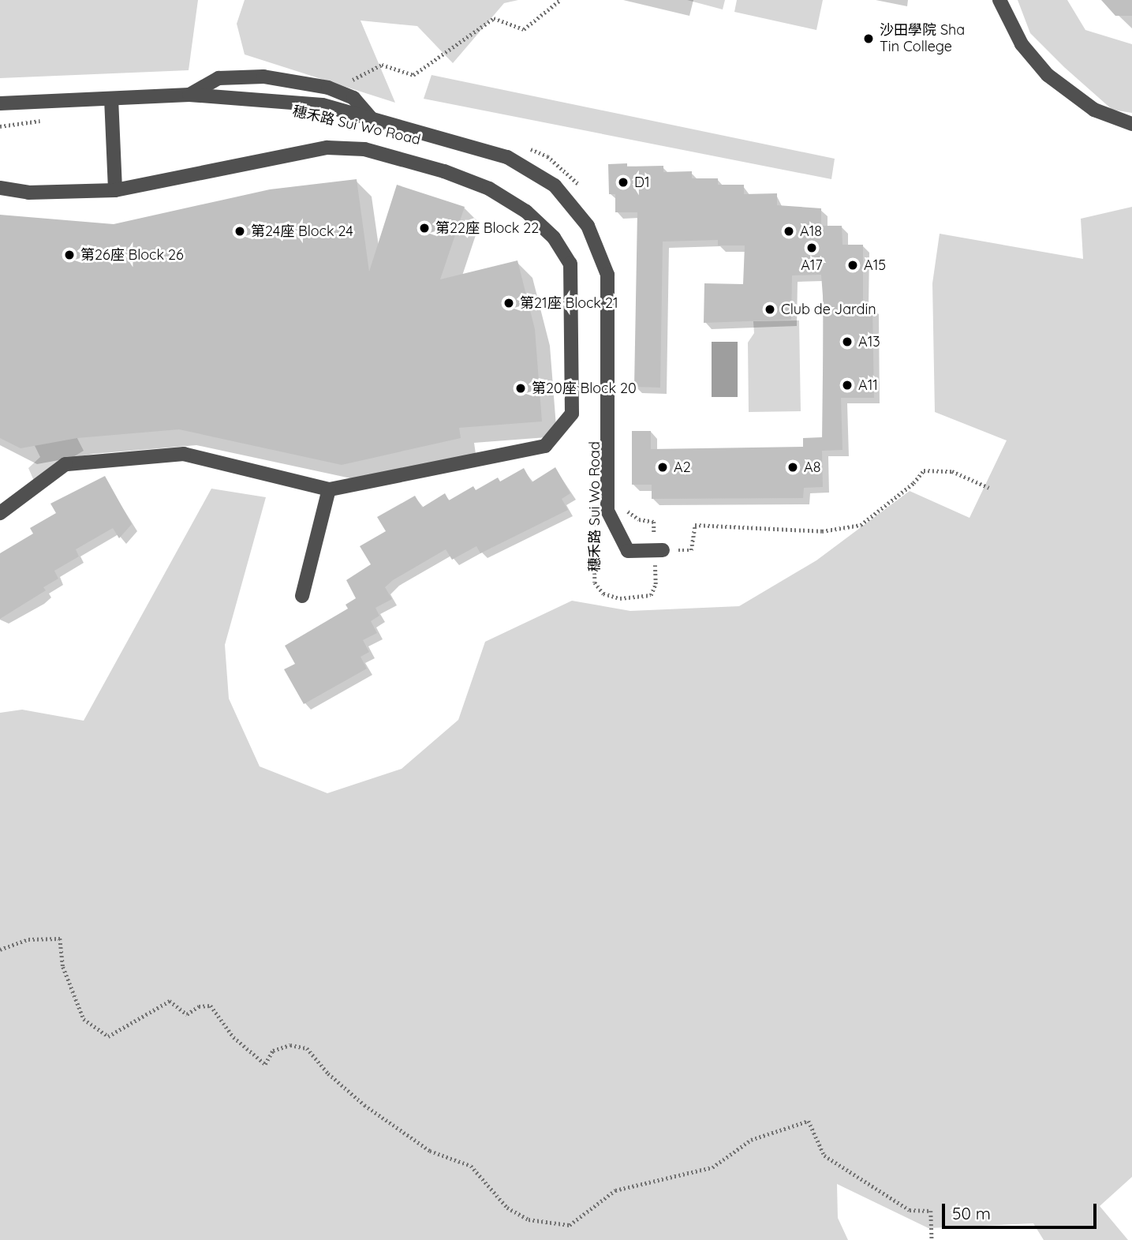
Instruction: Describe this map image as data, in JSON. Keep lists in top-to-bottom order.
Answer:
{
  "streets": {
    "street": ["穗禾路 Sui Wo Road"]
  },
  "places": [
    "沙田學院 Sha Tin College",
    "D1",
    "第22座 Block 22",
    "第24座 Block 24",
    "A18",
    "A17",
    "第26座 Block 26",
    "A15",
    "第21座 Block 21",
    "Club de Jardin",
    "A13",
    "A11",
    "第20座 Block 20",
    "A2",
    "A8"
  ],
  "scale_bar": "50 m"
}
